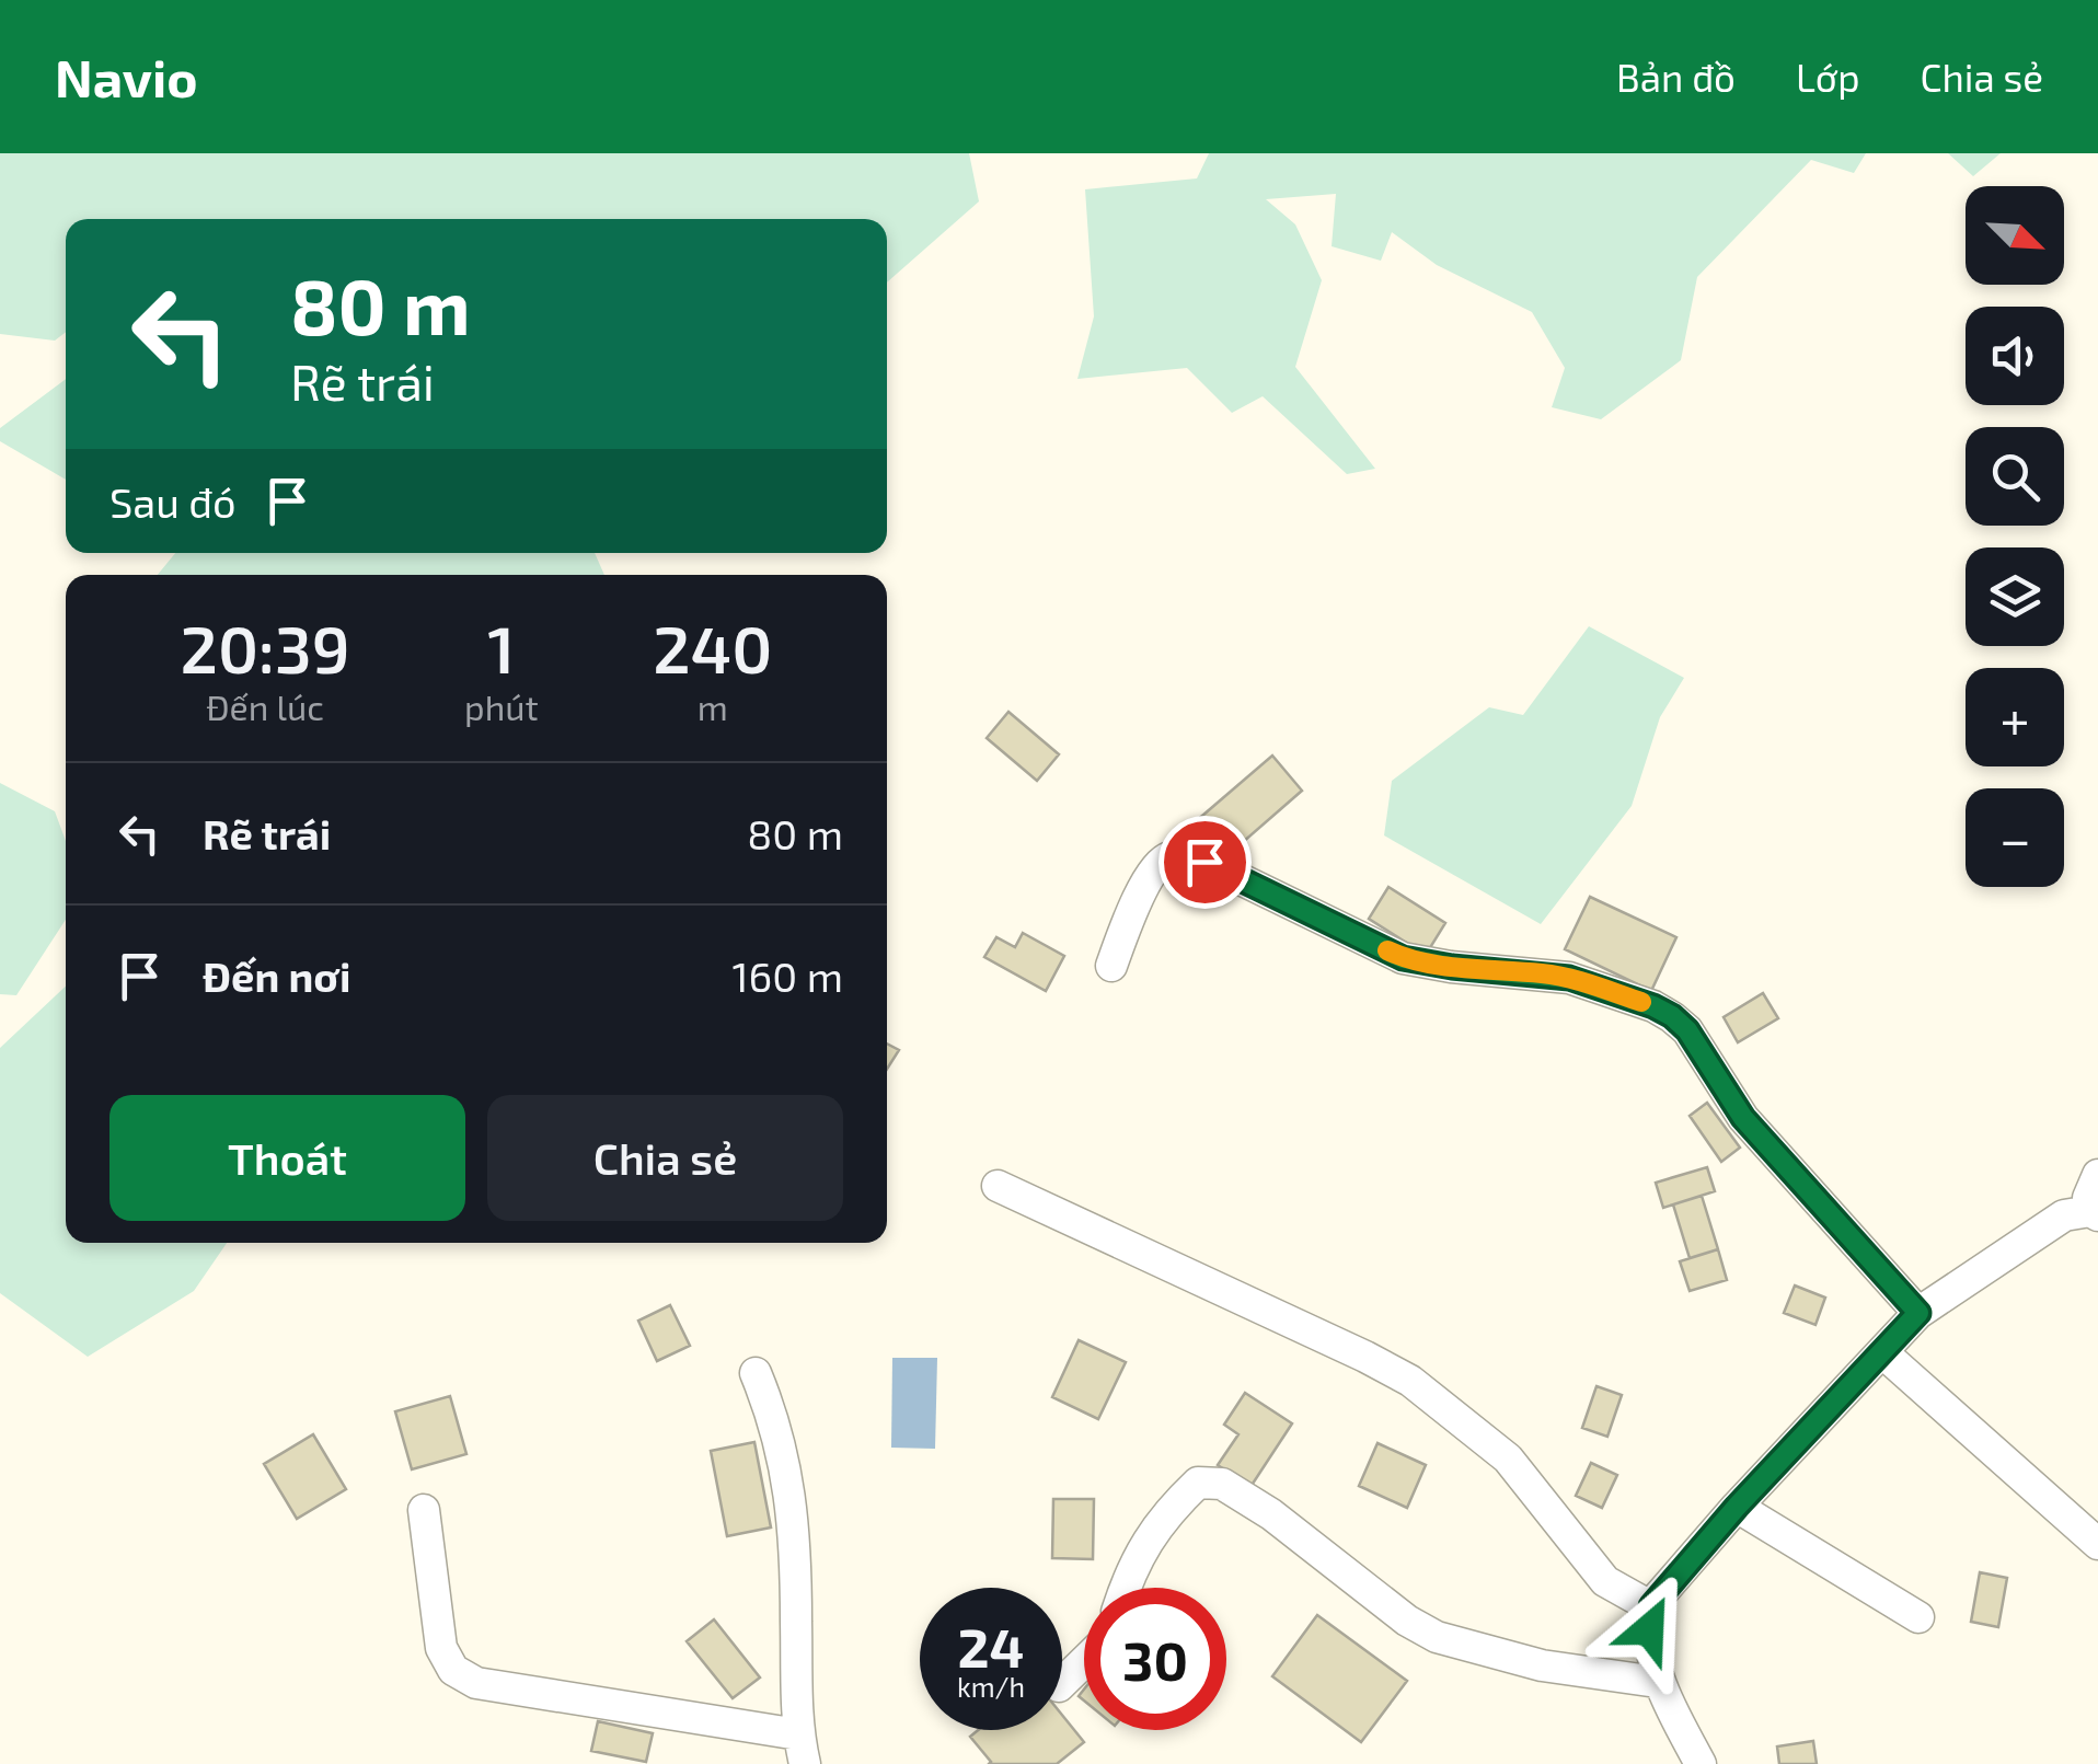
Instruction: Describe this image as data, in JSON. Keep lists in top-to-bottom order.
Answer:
{
  "north": "bottom right",
  "page": {
    "header": "Navio",
    "nav": ["Bản đồ", "Lớp", "Chia sẻ"],
    "map_buttons": ["+", "−"],
    "turn": ["80 m", "Rẽ trái"],
    "then": "Sau đó",
    "eta": [
      "20:39",
      "Đến lúc",
      "1",
      "phút",
      "240",
      "m"
    ],
    "list": [
      {
        "name": "Rẽ trái",
        "value": "80 m"
      },
      {
        "name": "Đến nơi",
        "value": "160 m"
      }
    ],
    "buttons": ["Thoát", "Chia sẻ"],
    "speed": "24 km/h",
    "limit": "30"
  }
}
